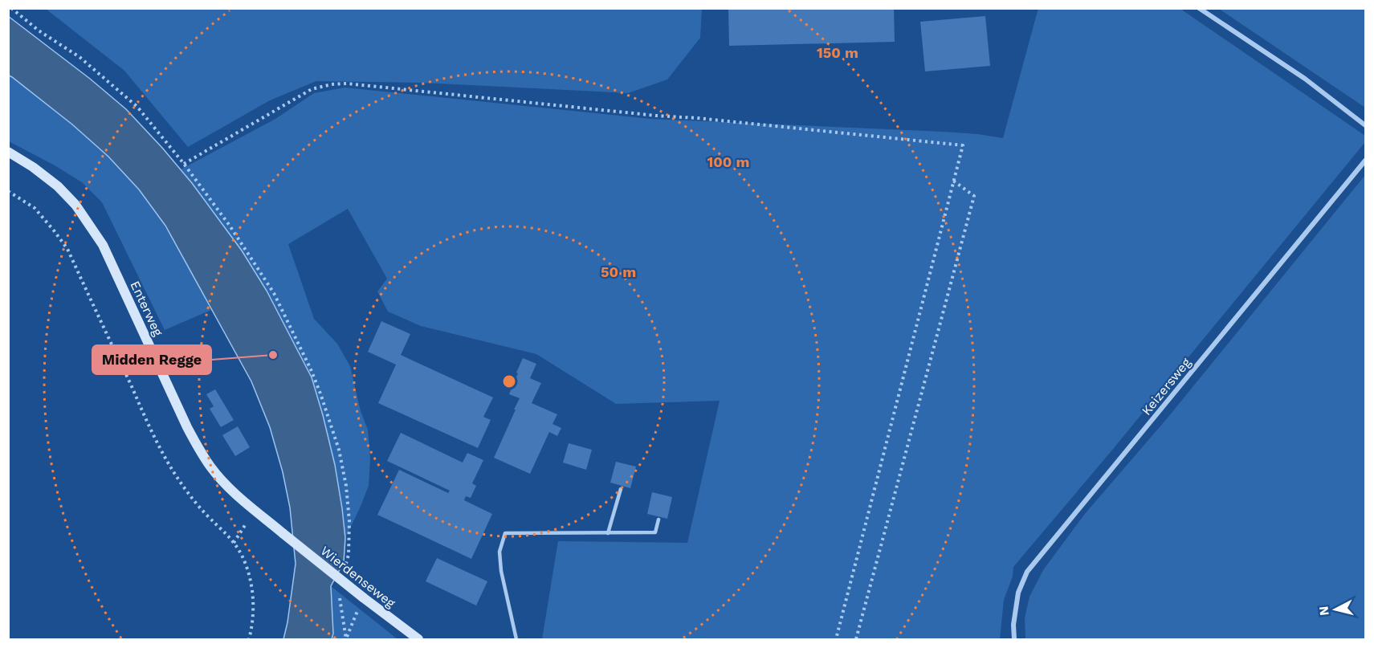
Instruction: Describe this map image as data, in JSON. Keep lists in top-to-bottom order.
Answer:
{
  "streets": {
    "main road": ["Enterweg", "Wierdenseweg"],
    "street": ["Keizersweg"]
  },
  "crossings": [
    ["Enterweg", "Wierdenseweg"]
  ],
  "places": ["Midden Regge"],
  "north": "left",
  "rings": ["150 m", "100 m", "50 m"]
}
